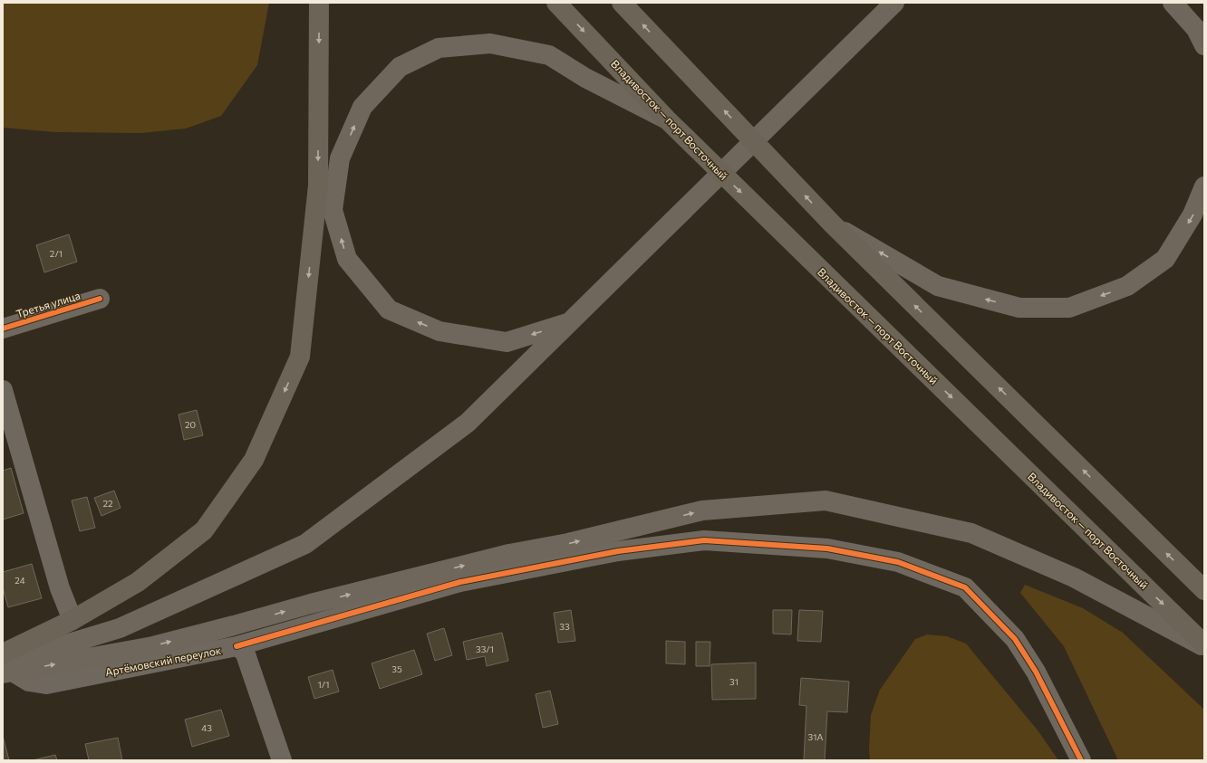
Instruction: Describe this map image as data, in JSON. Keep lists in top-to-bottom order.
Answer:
{
  "streets": {
    "highway": ["Владивосток — порт Восточный"],
    "street": ["Третья улица", "Артёмовский переулок"]
  },
  "house_numbers": [
    "2/1",
    "20",
    "22",
    "24",
    "33",
    "33/1",
    "35",
    "31",
    "1/1",
    "43",
    "31А"
  ]
}
